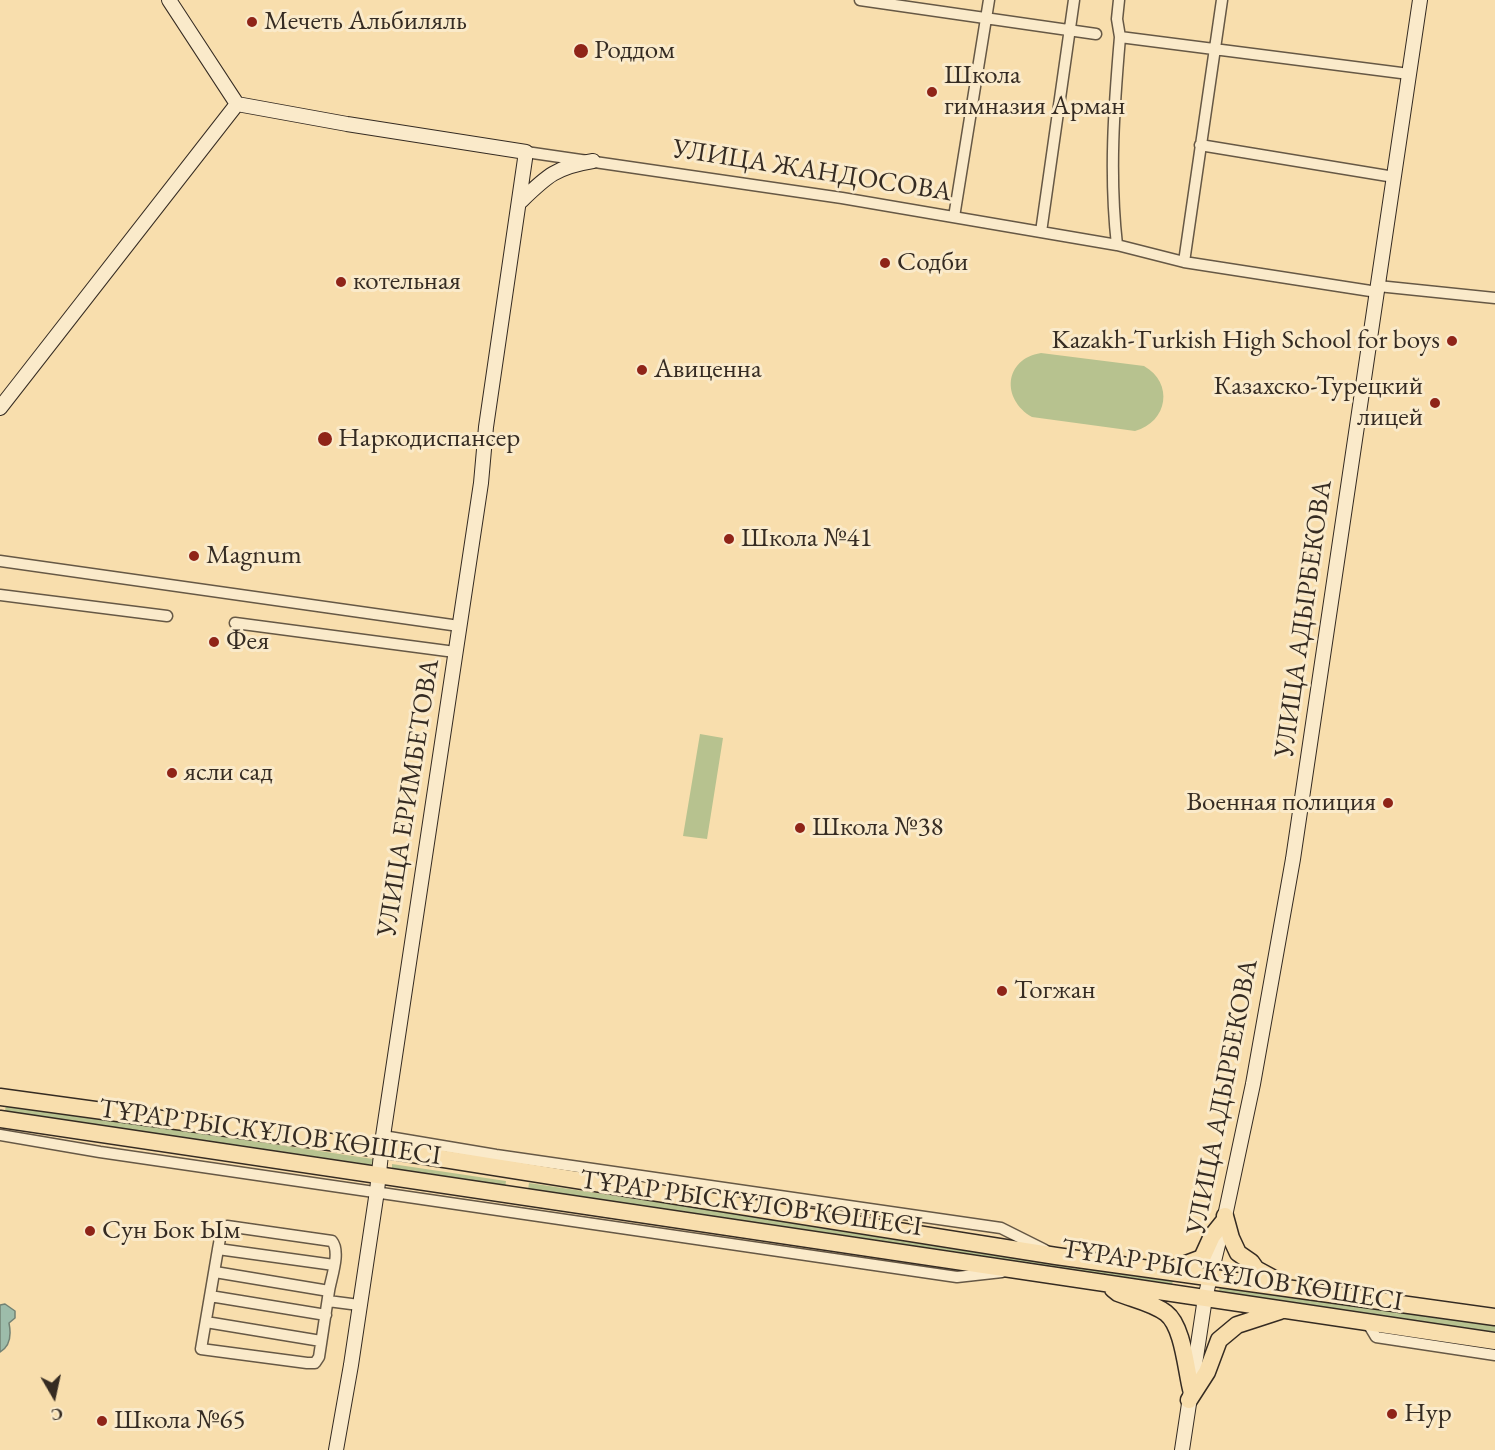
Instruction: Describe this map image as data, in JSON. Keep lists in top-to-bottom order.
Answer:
{
  "streets": {
    "main road": ["ТҰРАР РЫСКҰЛОВ КӨШЕСІ"],
    "street": ["УЛИЦА ЖАНДОСОВА", "УЛИЦА АДЫРБЕКОВА", "УЛИЦА ЕРИМБЕТОВА"]
  },
  "crossings": [
    ["УЛИЦА ЖАНДОСОВА", "УЛИЦА АДЫРБЕКОВА"],
    ["УЛИЦА ЖАНДОСОВА", "УЛИЦА ЕРИМБЕТОВА"],
    ["УЛИЦА АДЫРБЕКОВА", "ТҰРАР РЫСКҰЛОВ КӨШЕСІ"],
    ["УЛИЦА ЕРИМБЕТОВА", "ТҰРАР РЫСКҰЛОВ КӨШЕСІ"]
  ],
  "places": [
    "Мечеть Альбиляль",
    "Роддом",
    "Школа гимназия Арман",
    "Содби",
    "котельная",
    "Kazakh-Turkish High School for boys",
    "Авиценна",
    "Казахско-Турецкий лицей",
    "Наркодиспансер",
    "Школа №41",
    "Magnum",
    "Фея",
    "ясли сад",
    "Военная полиция",
    "Школа №38",
    "Тогжан",
    "Сун Бок Ым",
    "Нур",
    "Школа №65"
  ],
  "north": "bottom"
}
